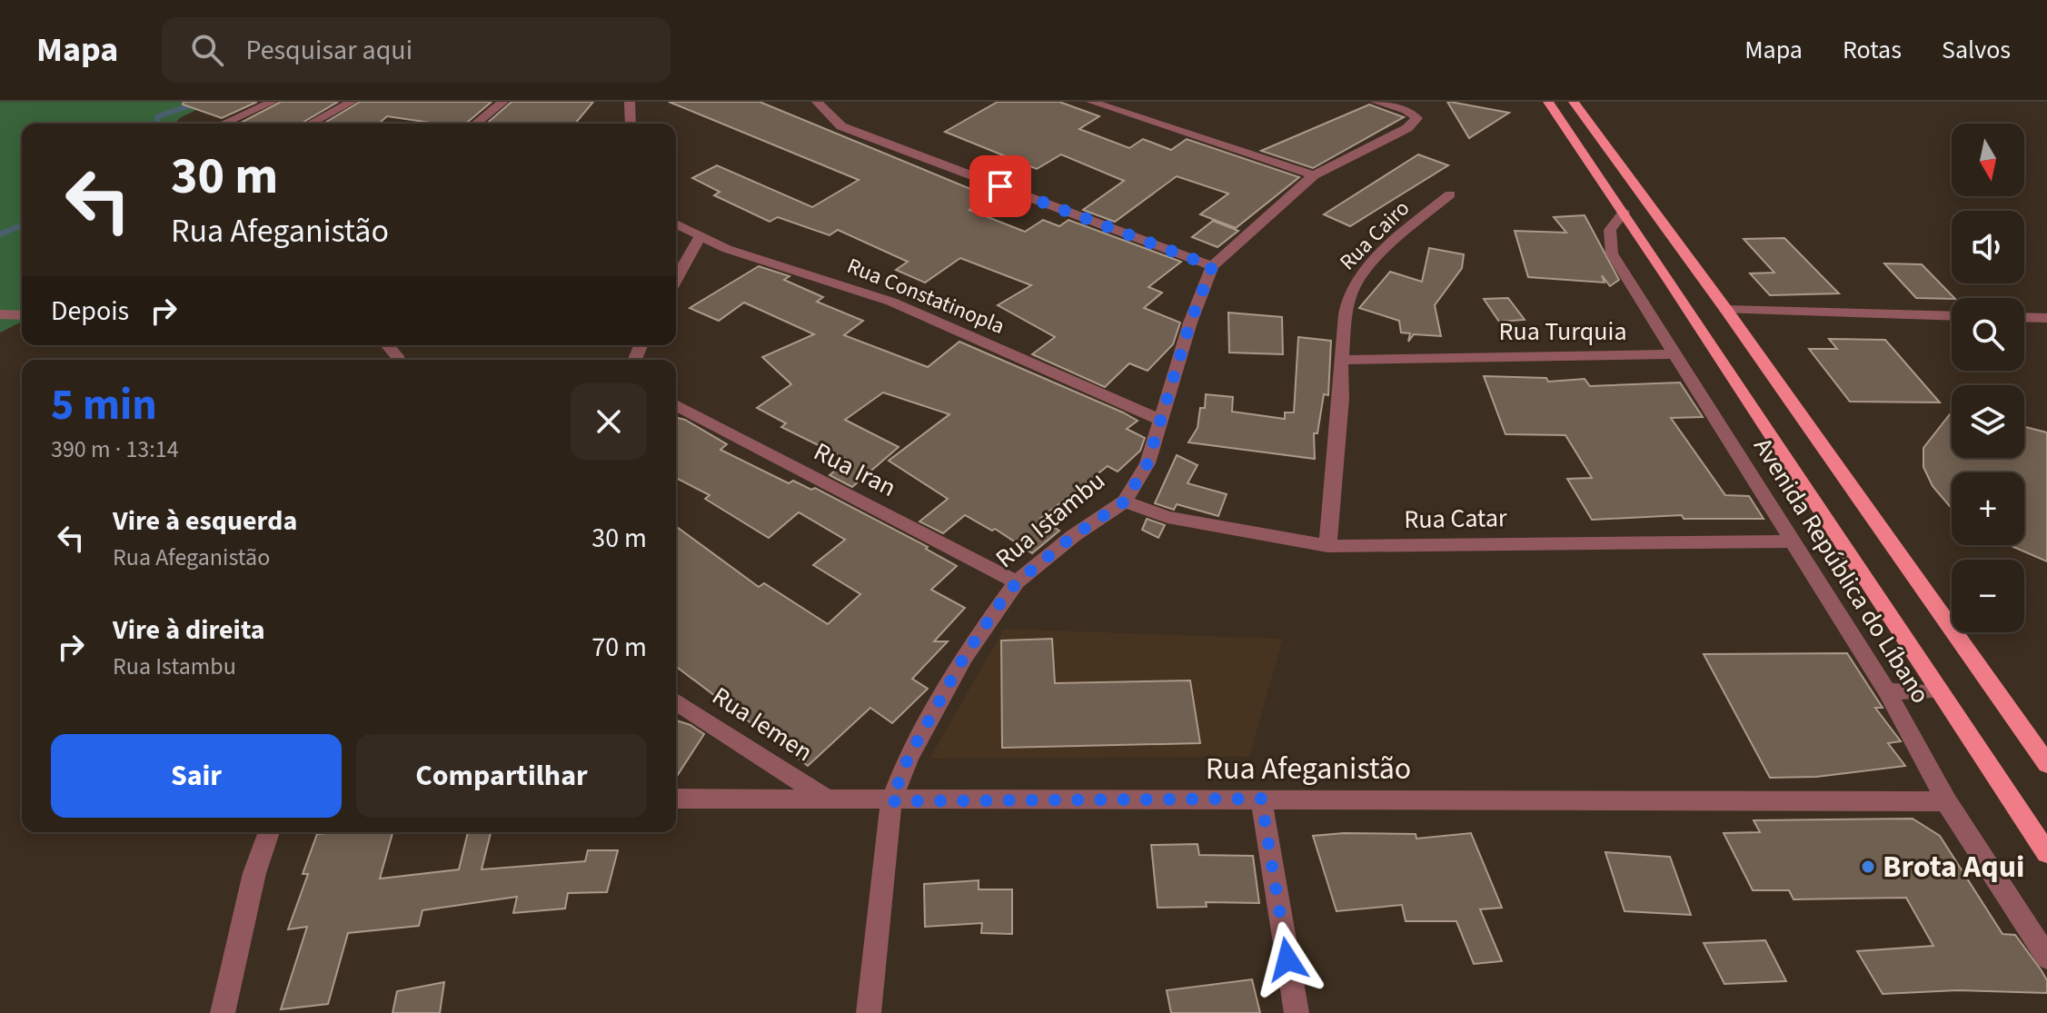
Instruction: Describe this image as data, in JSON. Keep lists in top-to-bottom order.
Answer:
{
  "streets": {
    "main road": ["Avenida República do Líbano"],
    "street": [
      "Rua Cairo",
      "Rua Constatinopla",
      "Rua Turquia",
      "Rua Iran",
      "Rua Catar",
      "Rua Istambu",
      "Rua Iemen",
      "Rua Afeganistão"
    ]
  },
  "crossings": [
    ["Rua Cairo", "Rua Turquia"],
    ["Rua Cairo", "Rua Catar"],
    ["Rua Constatinopla", "Rua Istambu"],
    ["Rua Turquia", "Avenida República do Líbano"],
    ["Rua Iran", "Rua Istambu"],
    ["Rua Catar", "Rua Istambu"],
    ["Rua Catar", "Avenida República do Líbano"],
    ["Rua Istambu", "Rua Afeganistão"],
    ["Avenida República do Líbano", "Rua Afeganistão"],
    ["Rua Iemen", "Rua Afeganistão"]
  ],
  "places": ["Brota Aqui"],
  "north": "bottom",
  "page": {
    "header": "Mapa",
    "search": "Pesquisar aqui",
    "nav": ["Mapa", "Rotas", "Salvos"],
    "map_buttons": ["+", "−"],
    "turn": ["30 m", "Rua Afeganistão"],
    "then": "Depois",
    "heading": ["5 min", "390 m · 13:14"],
    "list": [
      {
        "name": "Vire à esquerda",
        "note": "Rua Afeganistão",
        "value": "30 m"
      },
      {
        "name": "Vire à direita",
        "note": "Rua Istambu",
        "value": "70 m"
      }
    ],
    "buttons": ["Sair", "Compartilhar"]
  }
}
